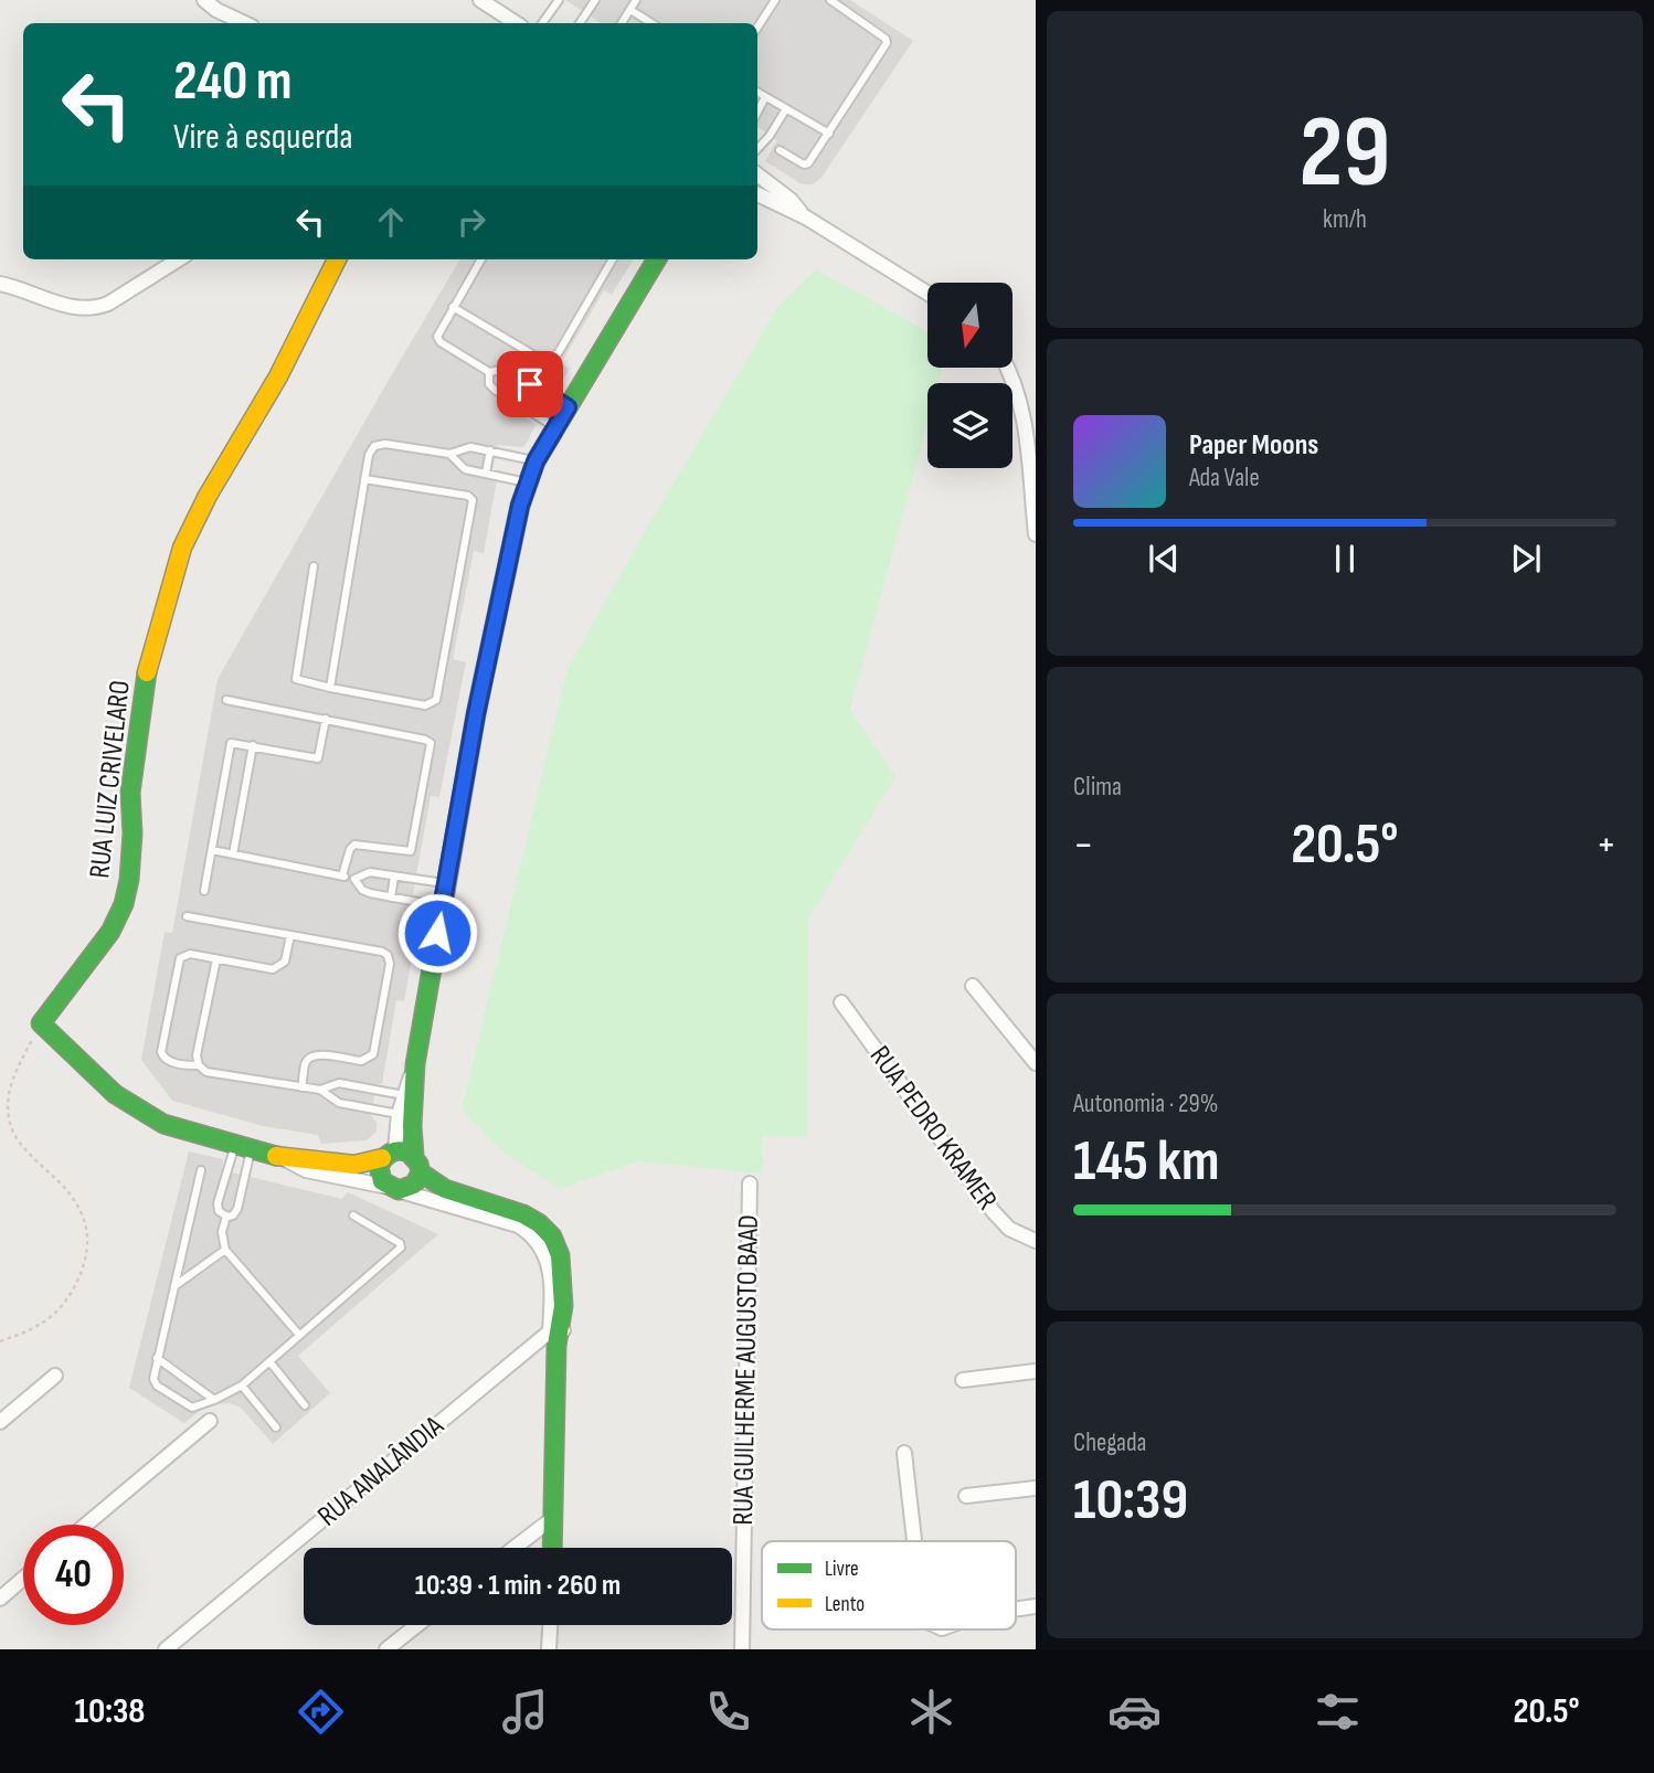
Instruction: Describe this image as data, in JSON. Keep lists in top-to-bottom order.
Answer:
{
  "streets": {
    "street": [
      "RUA LUIZ CRIVELARO",
      "RUA PEDRO KRAMER",
      "RUA GUILHERME AUGUSTO BAAD",
      "RUA ANALÂNDIA"
    ]
  },
  "legend": ["Livre", "Lento"],
  "north": "bottom",
  "page": {
    "tile": [
      ["29", "km/h"],
      "Clima",
      ["Autonomia · 29%", "145 km"],
      ["Chegada", "10:39"]
    ],
    "turn": ["240 m", "Vire à esquerda"],
    "song": ["Paper Moons", "Ada Vale"],
    "heat": ["−", "20.5°", "+"],
    "limit": "40",
    "trip": "10:39 · 1 min · 260 m",
    "tabs": ["10:38", "20.5°"]
  }
}
